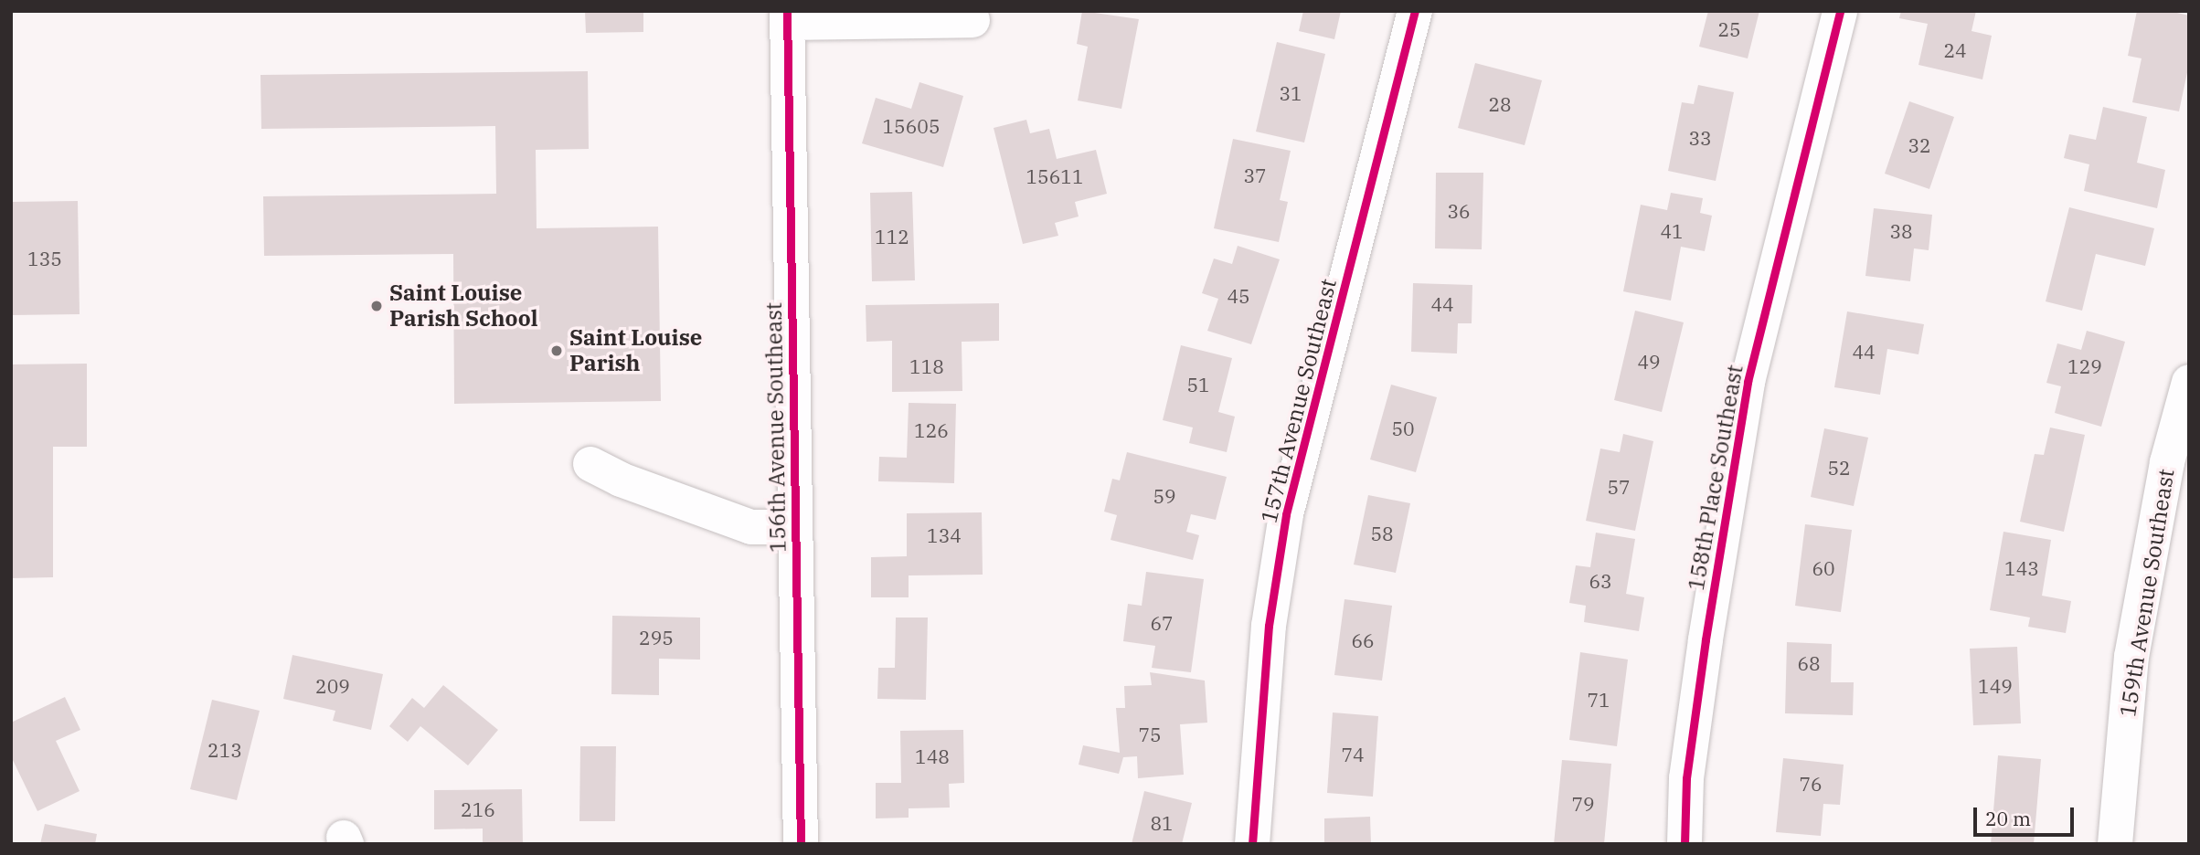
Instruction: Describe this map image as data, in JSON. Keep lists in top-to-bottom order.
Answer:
{
  "streets": {
    "street": [
      "157th Avenue Southeast",
      "156th Avenue Southeast",
      "158th Place Southeast",
      "159th Avenue Southeast"
    ]
  },
  "places": ["Saint Louise Parish School", "Saint Louise Parish"],
  "house_numbers": [
    "25",
    "24",
    "31",
    "28",
    "15605",
    "33",
    "32",
    "37",
    "15611",
    "36",
    "41",
    "38",
    "112",
    "135",
    "45",
    "44",
    "44",
    "49",
    "118",
    "129",
    "51",
    "50",
    "126",
    "52",
    "57",
    "59",
    "58",
    "134",
    "60",
    "143",
    "63",
    "67",
    "295",
    "66",
    "68",
    "209",
    "149",
    "71",
    "75",
    "213",
    "74",
    "148",
    "76",
    "79",
    "216",
    "81"
  ],
  "scale_bar": "20 m"
}
